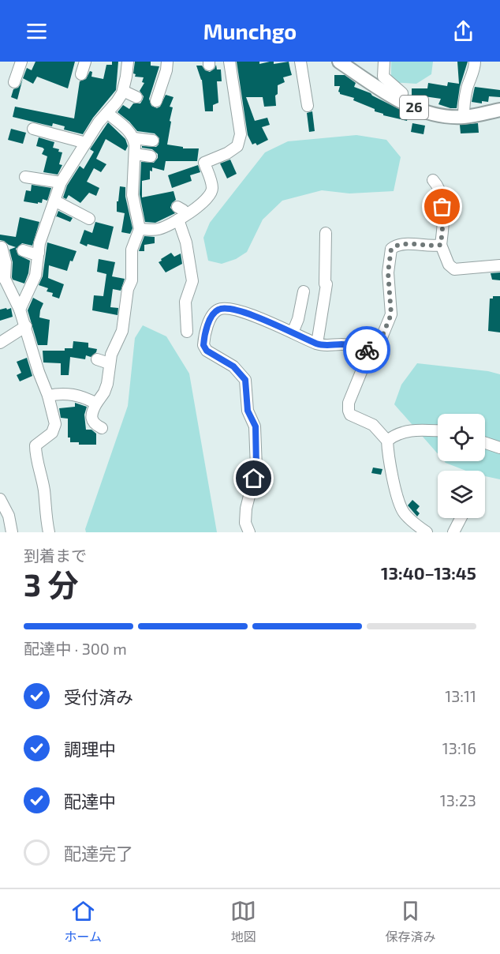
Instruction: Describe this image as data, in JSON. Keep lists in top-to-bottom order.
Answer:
{
  "streets": {
    "main road": ["26"]
  },
  "page": {
    "header": "Munchgo",
    "heading": ["3 分", "到着まで", "13:40–13:45"],
    "bar": "配達中 · 300 m",
    "list": [
      ["受付済み", "13:11"],
      ["調理中", "13:16"],
      ["配達中", "13:23"],
      "配達完了"
    ],
    "tabs": ["ホーム", "地図", "保存済み"]
  }
}
